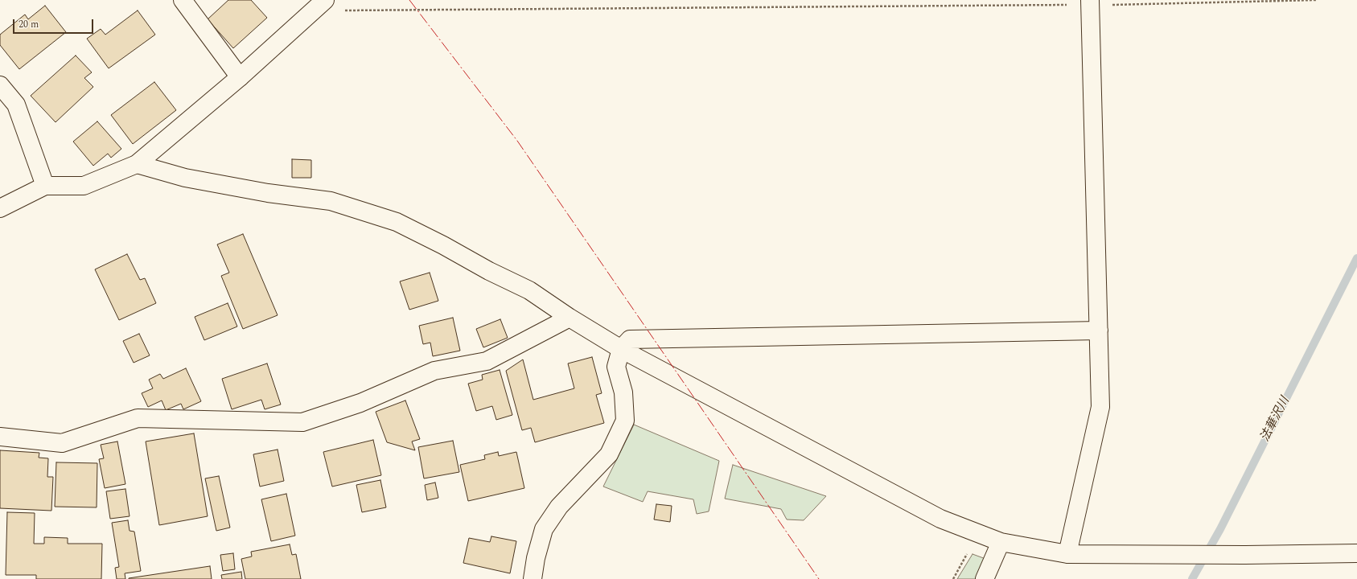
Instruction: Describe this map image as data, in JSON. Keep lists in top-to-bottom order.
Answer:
{
  "water": ["法華沢川"],
  "scale_bar": "20 m"
}
